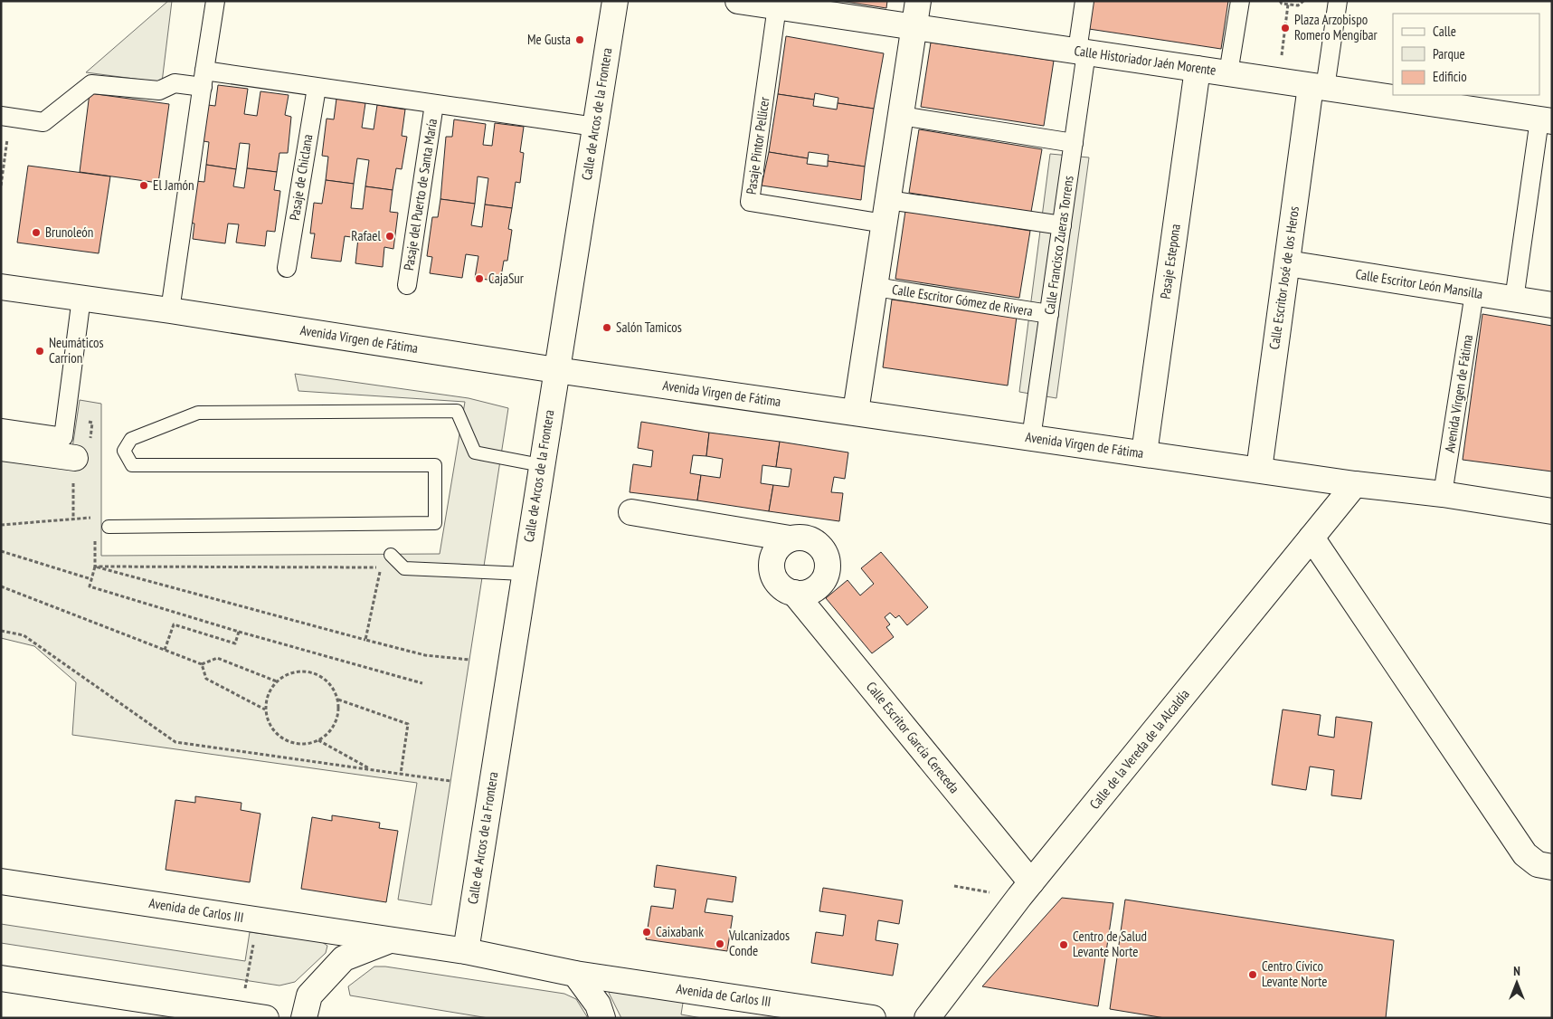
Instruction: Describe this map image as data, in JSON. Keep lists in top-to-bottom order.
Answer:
{
  "streets": {
    "street": [
      "Calle Historiador Jaén Morente",
      "Calle de Arcos de la Frontera",
      "Pasaje Pintor Pellicer",
      "Pasaje de Chiclana",
      "Pasaje del Puerto de Santa María",
      "Calle Francisco Zueras Torrens",
      "Pasaje Estepona",
      "Calle Escritor José de los Heros",
      "Calle Escritor León Mansilla",
      "Calle Escritor Gómez de Rivera",
      "Avenida Virgen de Fátima",
      "Calle Escritor García Cereceda",
      "Calle de la Vereda de la Alcaldía",
      "Avenida de Carlos III"
    ]
  },
  "crossings": [
    ["Calle Historiador Jaén Morente", "Pasaje Pintor Pellicer"],
    ["Calle Historiador Jaén Morente", "Calle Francisco Zueras Torrens"],
    ["Calle Historiador Jaén Morente", "Pasaje Estepona"],
    ["Calle Historiador Jaén Morente", "Calle Escritor José de los Heros"],
    ["Calle Historiador Jaén Morente", "Calle Escritor Gómez de Rivera"],
    ["Calle de Arcos de la Frontera", "Avenida Virgen de Fátima"],
    ["Calle de Arcos de la Frontera", "Avenida de Carlos III"],
    ["Pasaje Pintor Pellicer", "Calle Escritor Gómez de Rivera"],
    ["Calle Francisco Zueras Torrens", "Calle Escritor Gómez de Rivera"],
    ["Calle Francisco Zueras Torrens", "Avenida Virgen de Fátima"],
    ["Pasaje Estepona", "Avenida Virgen de Fátima"],
    ["Calle Escritor José de los Heros", "Calle Escritor León Mansilla"],
    ["Calle Escritor José de los Heros", "Avenida Virgen de Fátima"],
    ["Calle Escritor León Mansilla", "Avenida Virgen de Fátima"],
    ["Calle Escritor Gómez de Rivera", "Avenida Virgen de Fátima"],
    ["Avenida Virgen de Fátima", "Calle de la Vereda de la Alcaldía"],
    ["Calle Escritor García Cereceda", "Calle de la Vereda de la Alcaldía"]
  ],
  "places": [
    "Plaza Arzobispo Romero Mengíbar",
    "Me Gusta",
    "El Jamón",
    "Brunoleón",
    "Rafael",
    "CajaSur",
    "Salón Tamicos",
    "Neumáticos Carrion",
    "Caixabank",
    "Vulcanizados Conde",
    "Centro de Salud Levante Norte",
    "Centro Cívico Levante Norte"
  ],
  "legend": ["Calle", "Parque", "Edificio"],
  "north": "top"
}
